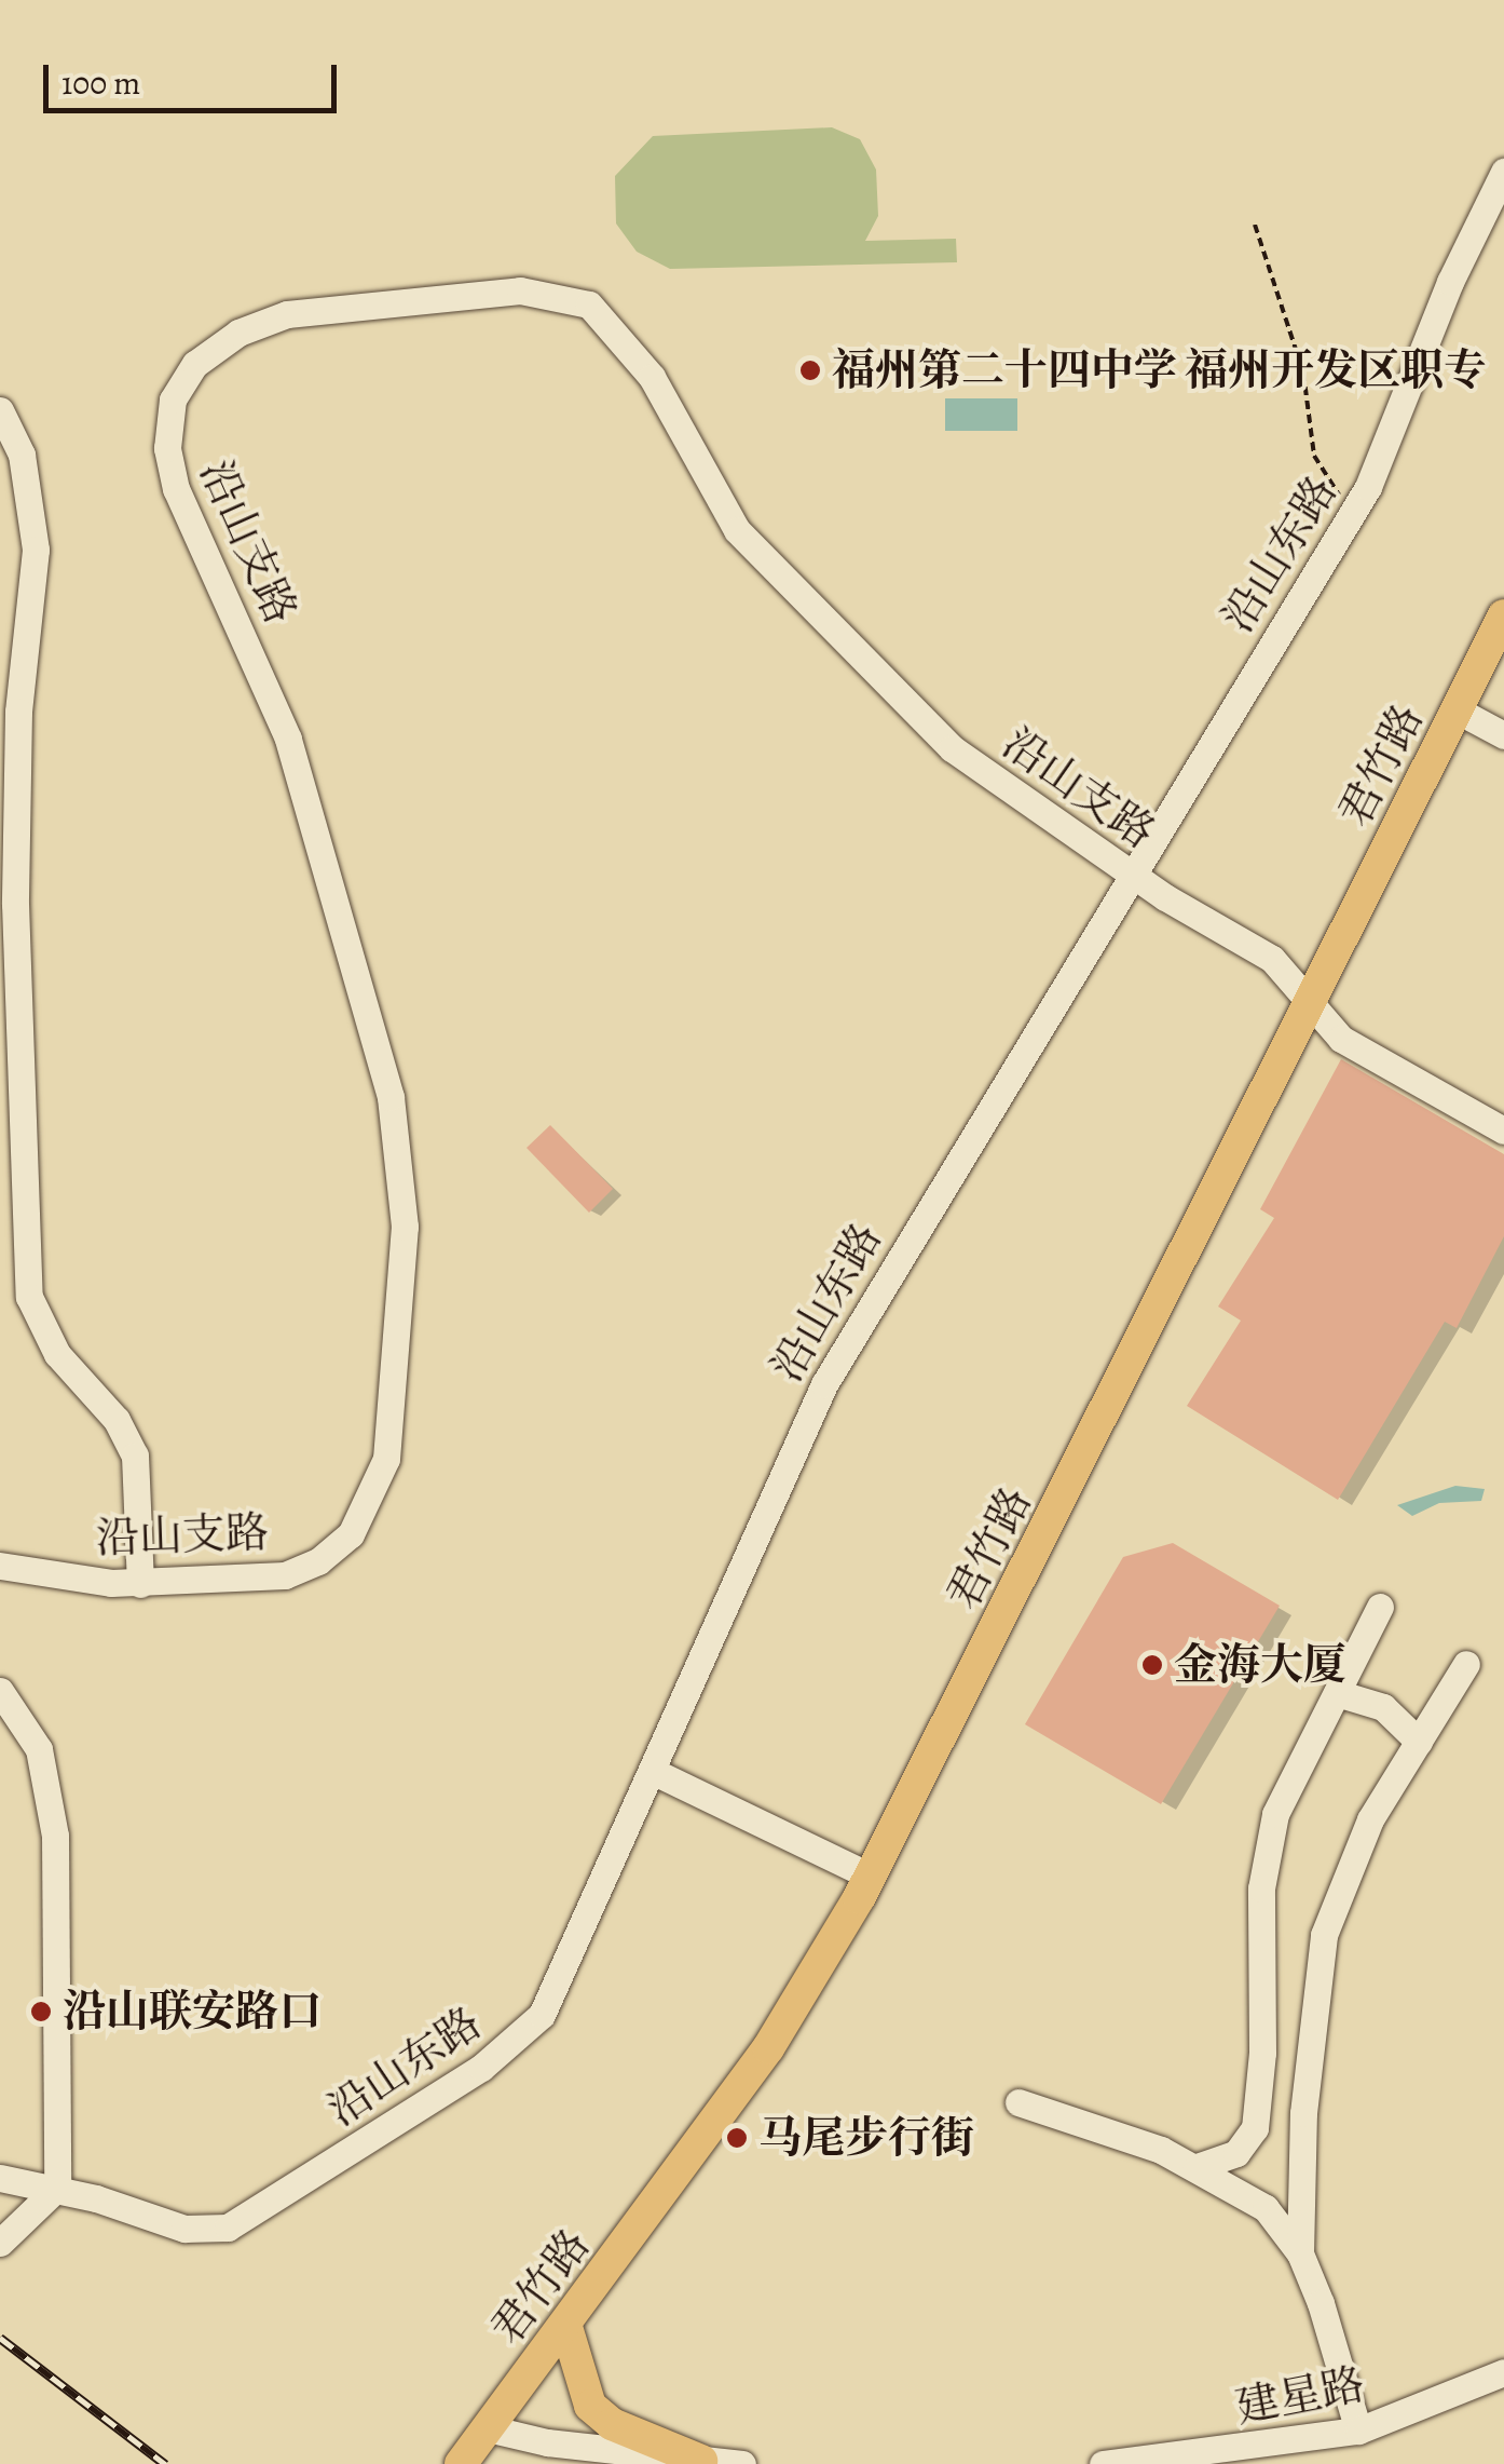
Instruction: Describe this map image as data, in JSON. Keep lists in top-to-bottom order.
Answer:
{
  "streets": {
    "main road": ["君竹路"],
    "street": ["沿山支路", "沿山东路", "建星路"]
  },
  "crossings": [
    ["沿山支路", "沿山东路"],
    ["沿山支路", "君竹路"]
  ],
  "places": [
    "福州第二十四中学 福州开发区职专",
    "金海大厦",
    "沿山联安路口",
    "马尾步行街"
  ],
  "scale_bar": "100 m"
}
